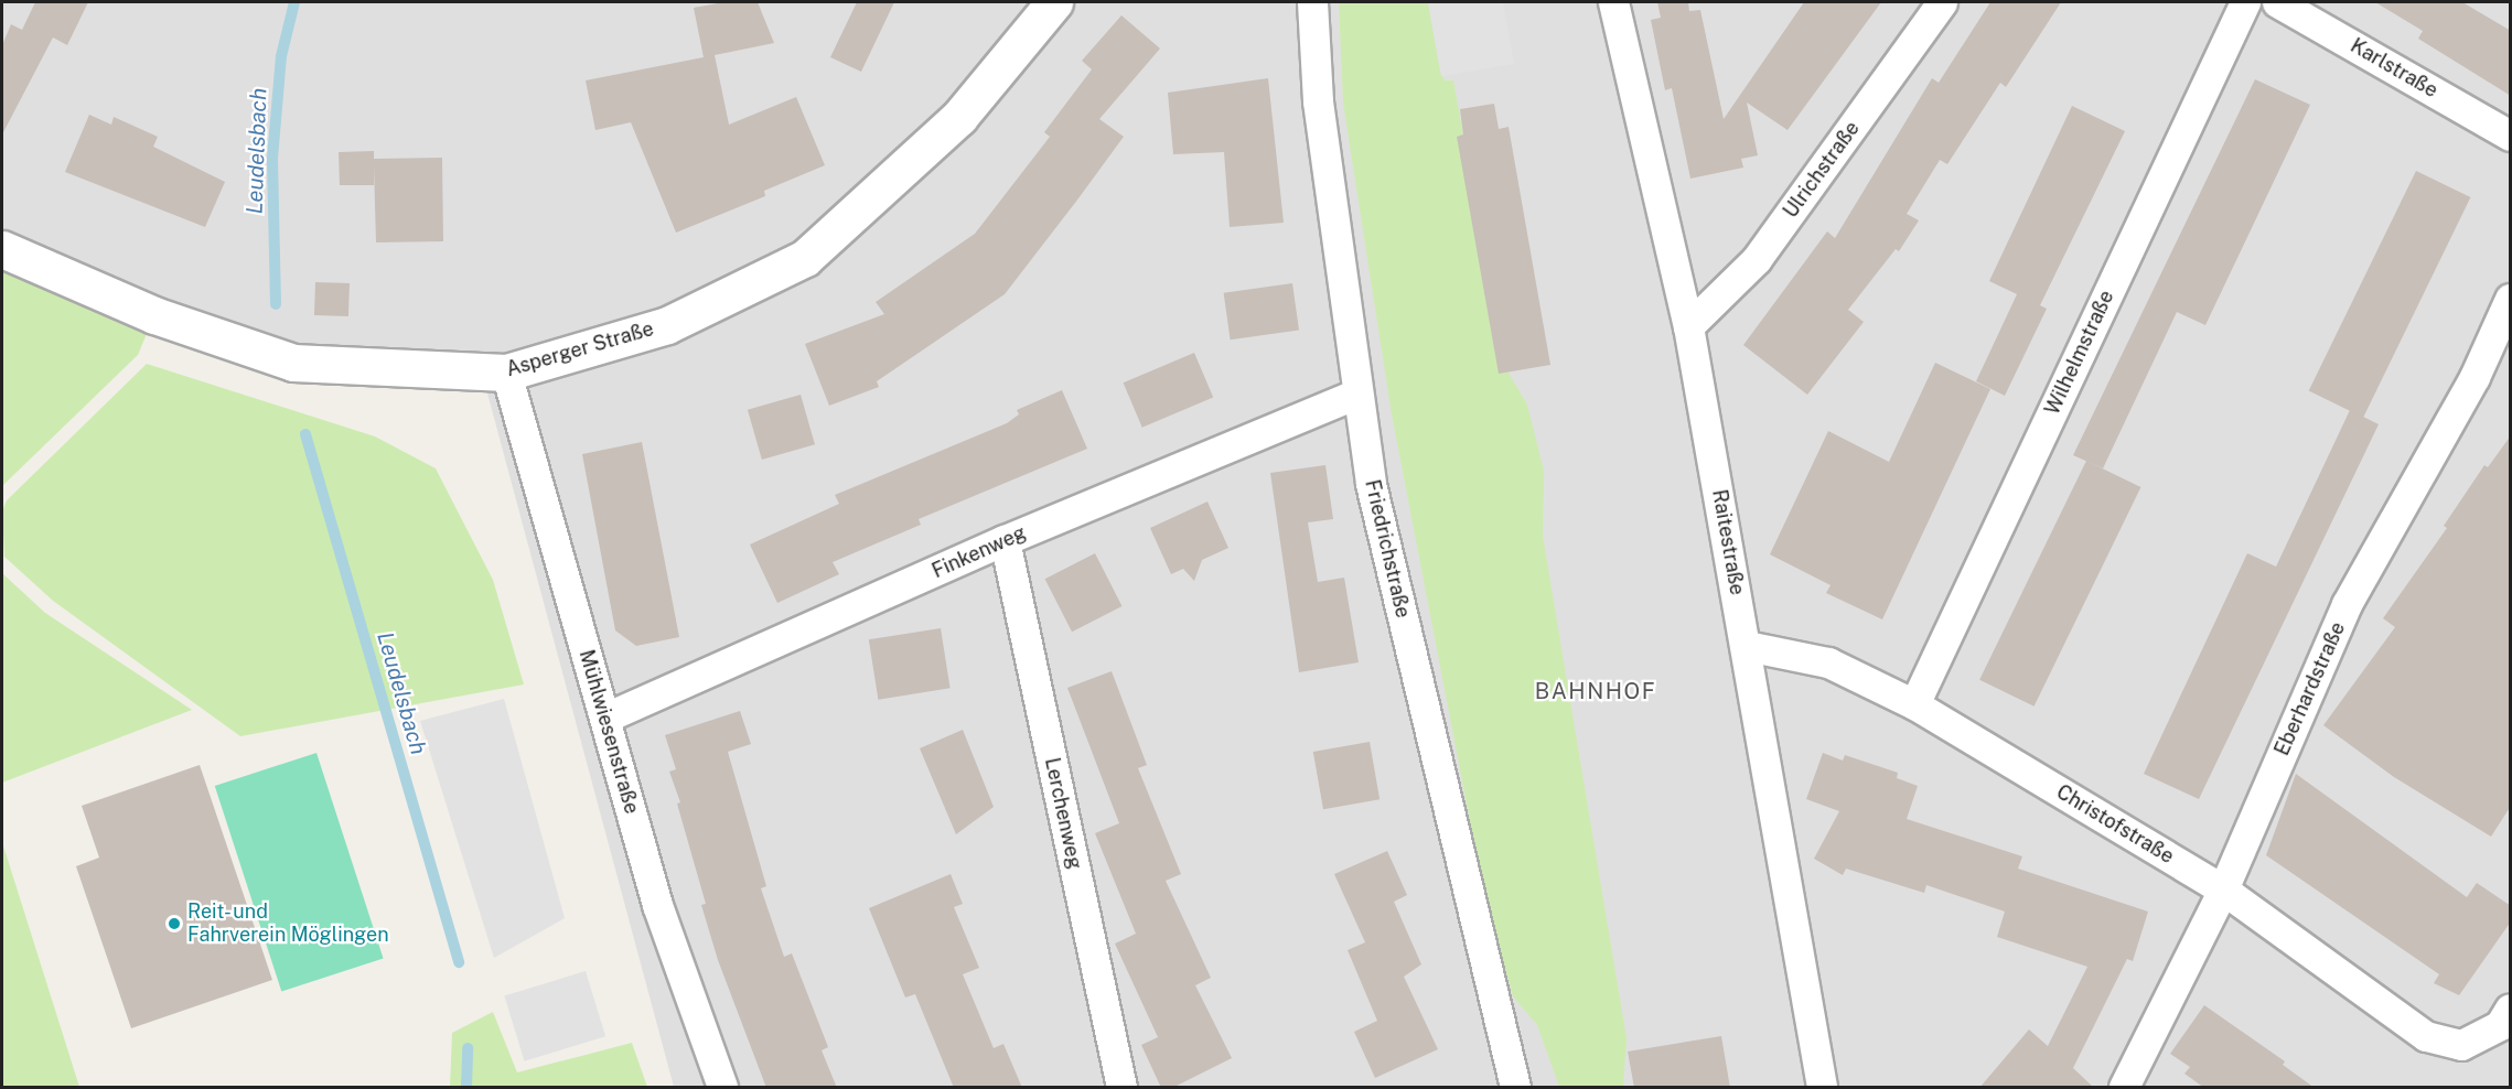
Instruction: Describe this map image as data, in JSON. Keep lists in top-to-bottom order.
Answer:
{
  "streets": {
    "street": [
      "Karlstraße",
      "Ulrichstraße",
      "Asperger Straße",
      "Wilhelmstraße",
      "Raitestraße",
      "Friedrichstraße",
      "Finkenweg",
      "Eberhardstraße",
      "Mühlwiesenstraße",
      "Lerchenweg",
      "Christofstraße"
    ]
  },
  "crossings": [
    ["Ulrichstraße", "Raitestraße"],
    ["Asperger Straße", "Mühlwiesenstraße"],
    ["Wilhelmstraße", "Christofstraße"],
    ["Raitestraße", "Christofstraße"],
    ["Friedrichstraße", "Finkenweg"],
    ["Finkenweg", "Mühlwiesenstraße"],
    ["Finkenweg", "Lerchenweg"],
    ["Eberhardstraße", "Christofstraße"]
  ],
  "districts": ["BAHNHOF"],
  "water": ["Leudelsbach"],
  "places": ["Reit- und Fahrverein Möglingen"]
}
